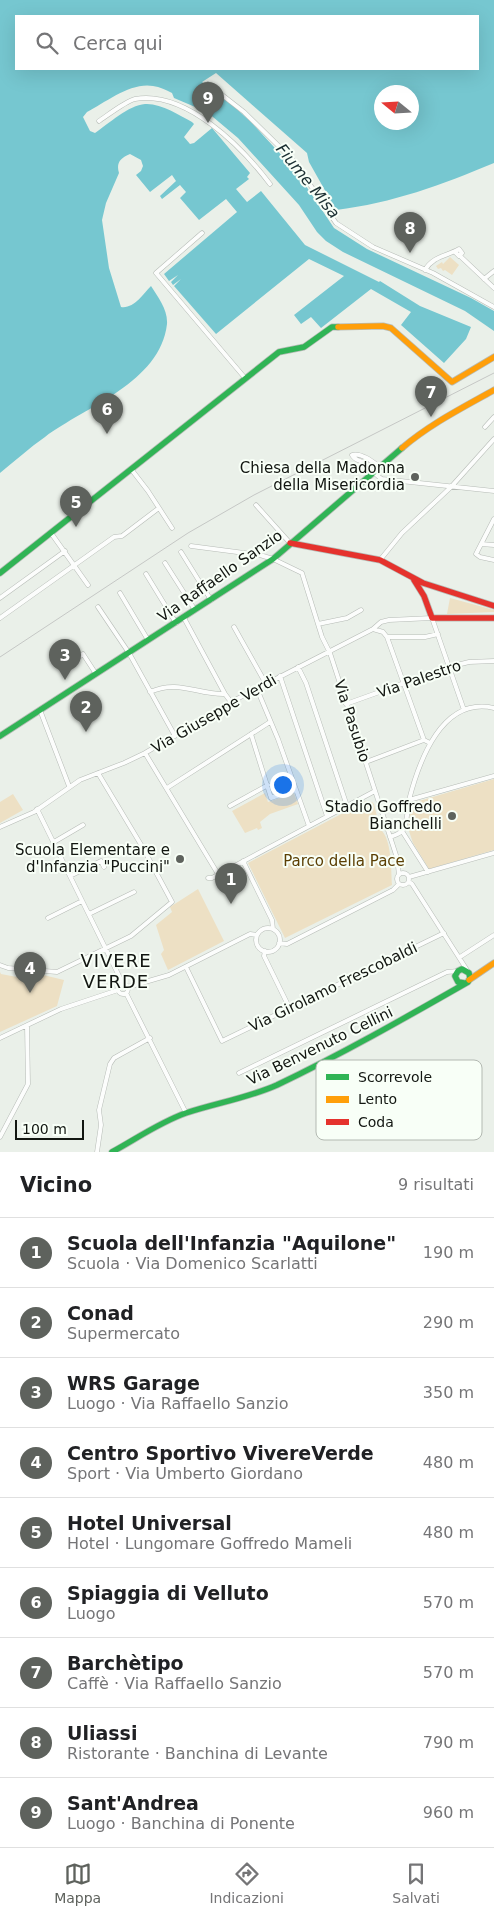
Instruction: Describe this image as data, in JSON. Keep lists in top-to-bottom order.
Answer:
{
  "streets": {
    "street": [
      "Via Raffaello Sanzio",
      "Via Palestro",
      "Via Giuseppe Verdi",
      "Via Pasubio",
      "Via Girolamo Frescobaldi",
      "Via Benvenuto Cellini"
    ]
  },
  "crossings": [
    ["Via Raffaello Sanzio", "Via Pasubio"],
    ["Via Palestro", "Via Pasubio"],
    ["Via Giuseppe Verdi", "Via Pasubio"]
  ],
  "districts": ["VIVERE VERDE"],
  "water": ["Fiume Misa"],
  "parks": ["Parco della Pace"],
  "places": ["Chiesa della Madonna della Misericordia", "Stadio Goffredo Bianchelli", "Scuola Elementare e d'Infanzia \"Puccini\""],
  "legend": ["Scorrevole", "Lento", "Coda"],
  "scale_bar": "100 m",
  "north": "left",
  "page": {
    "search": "Cerca qui",
    "pins": [
      "9",
      "8",
      "7",
      "6",
      "5",
      "3",
      "2",
      "1",
      "4"
    ],
    "scale": "100 m",
    "heading": ["Vicino", "9 risultati"],
    "list": [
      {
        "mark": "1",
        "name": "Scuola dell'Infanzia \"Aquilone\"",
        "note": "Scuola · Via Domenico Scarlatti",
        "value": "190 m"
      },
      {
        "mark": "2",
        "name": "Conad",
        "note": "Supermercato",
        "value": "290 m"
      },
      {
        "mark": "3",
        "name": "WRS Garage",
        "note": "Luogo · Via Raffaello Sanzio",
        "value": "350 m"
      },
      {
        "mark": "4",
        "name": "Centro Sportivo VivereVerde",
        "note": "Sport · Via Umberto Giordano",
        "value": "480 m"
      },
      {
        "mark": "5",
        "name": "Hotel Universal",
        "note": "Hotel · Lungomare Goffredo Mameli",
        "value": "480 m"
      },
      {
        "mark": "6",
        "name": "Spiaggia di Velluto",
        "note": "Luogo",
        "value": "570 m"
      },
      {
        "mark": "7",
        "name": "Barchètipo",
        "note": "Caffè · Via Raffaello Sanzio",
        "value": "570 m"
      },
      {
        "mark": "8",
        "name": "Uliassi",
        "note": "Ristorante · Banchina di Levante",
        "value": "790 m"
      },
      {
        "mark": "9",
        "name": "Sant'Andrea",
        "note": "Luogo · Banchina di Ponente",
        "value": "960 m"
      }
    ],
    "nav": ["Mappa", "Indicazioni", "Salvati"]
  }
}
